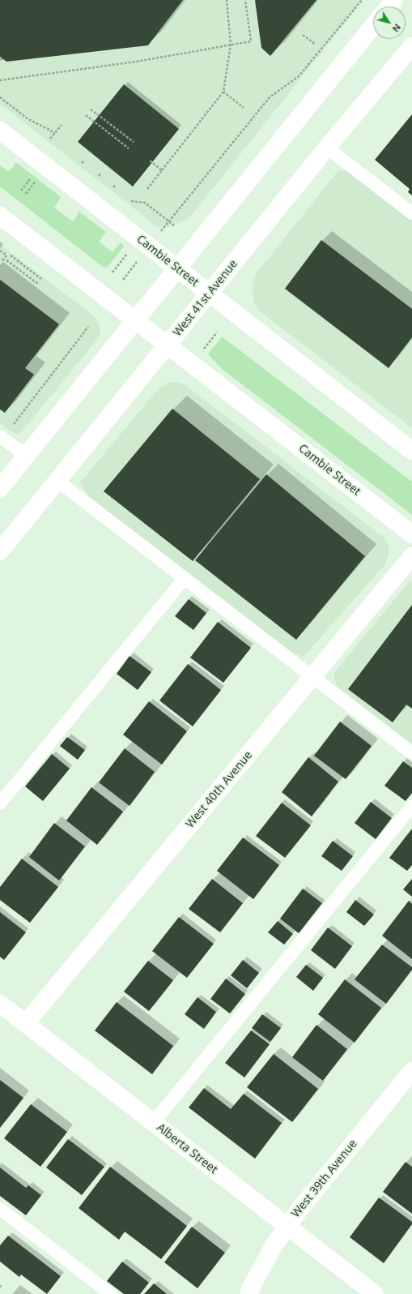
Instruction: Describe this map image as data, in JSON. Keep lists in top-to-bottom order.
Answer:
{
  "streets": {
    "main road": [
      "Cambie Street",
      "West 41st Avenue",
      "West 40th Avenue",
      "Alberta Street",
      "West 39th Avenue"
    ]
  },
  "crossings": [
    ["Cambie Street", "West 41st Avenue"],
    ["West 40th Avenue", "Alberta Street"],
    ["Alberta Street", "West 39th Avenue"]
  ],
  "north": "bottom right"
}
